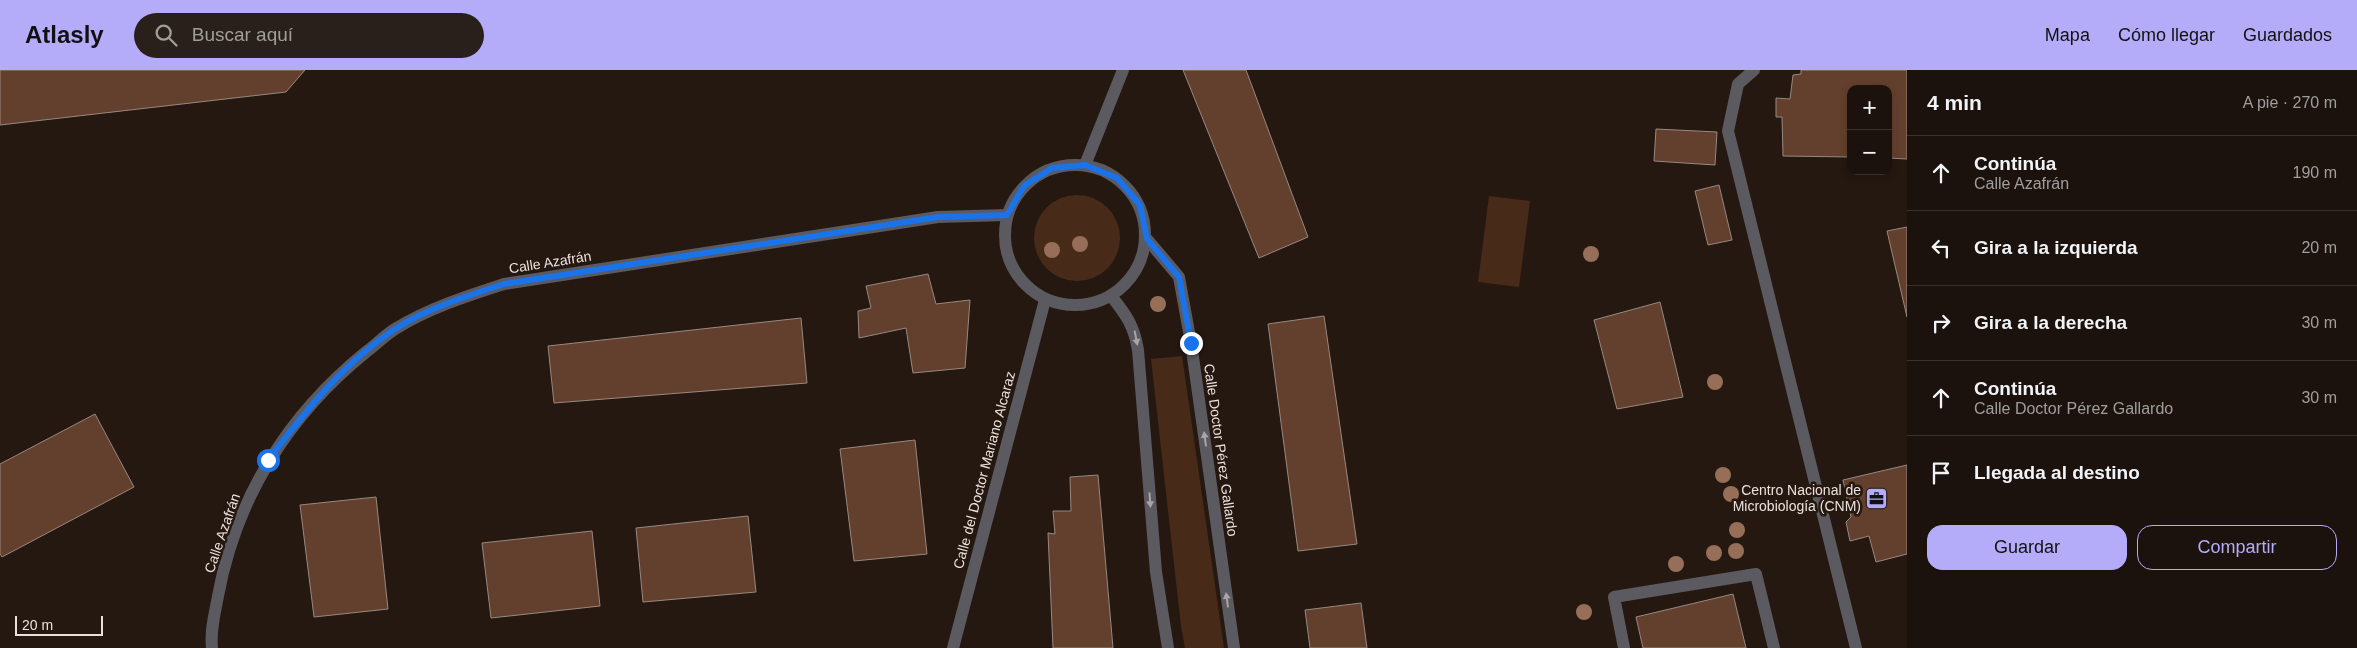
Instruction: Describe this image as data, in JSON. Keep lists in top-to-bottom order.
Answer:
{
  "streets": {
    "street": ["Calle Azafrán", "Calle Doctor Pérez Gallardo", "Calle del Doctor Mariano Alcaraz"]
  },
  "crossings": [
    ["Calle Azafrán", "Calle Doctor Pérez Gallardo"],
    ["Calle Azafrán", "Calle del Doctor Mariano Alcaraz"],
    ["Calle Doctor Pérez Gallardo", "Calle del Doctor Mariano Alcaraz"]
  ],
  "places": {
    "office": ["Centro Nacional de Microbiología (CNM)"]
  },
  "scale_bar": "20 m",
  "page": {
    "header": "Atlasly",
    "search": "Buscar aquí",
    "nav": ["Mapa", "Cómo llegar", "Guardados"],
    "heading": ["4 min", "A pie · 270 m"],
    "map_buttons": ["+", "−"],
    "list": [
      ["Continúa", "Calle Azafrán", "190 m"],
      ["Gira a la izquierda", "20 m"],
      ["Gira a la derecha", "30 m"],
      ["Continúa", "Calle Doctor Pérez Gallardo", "30 m"],
      "Llegada al destino"
    ],
    "buttons": ["Guardar", "Compartir"],
    "scale": "20 m"
  }
}
